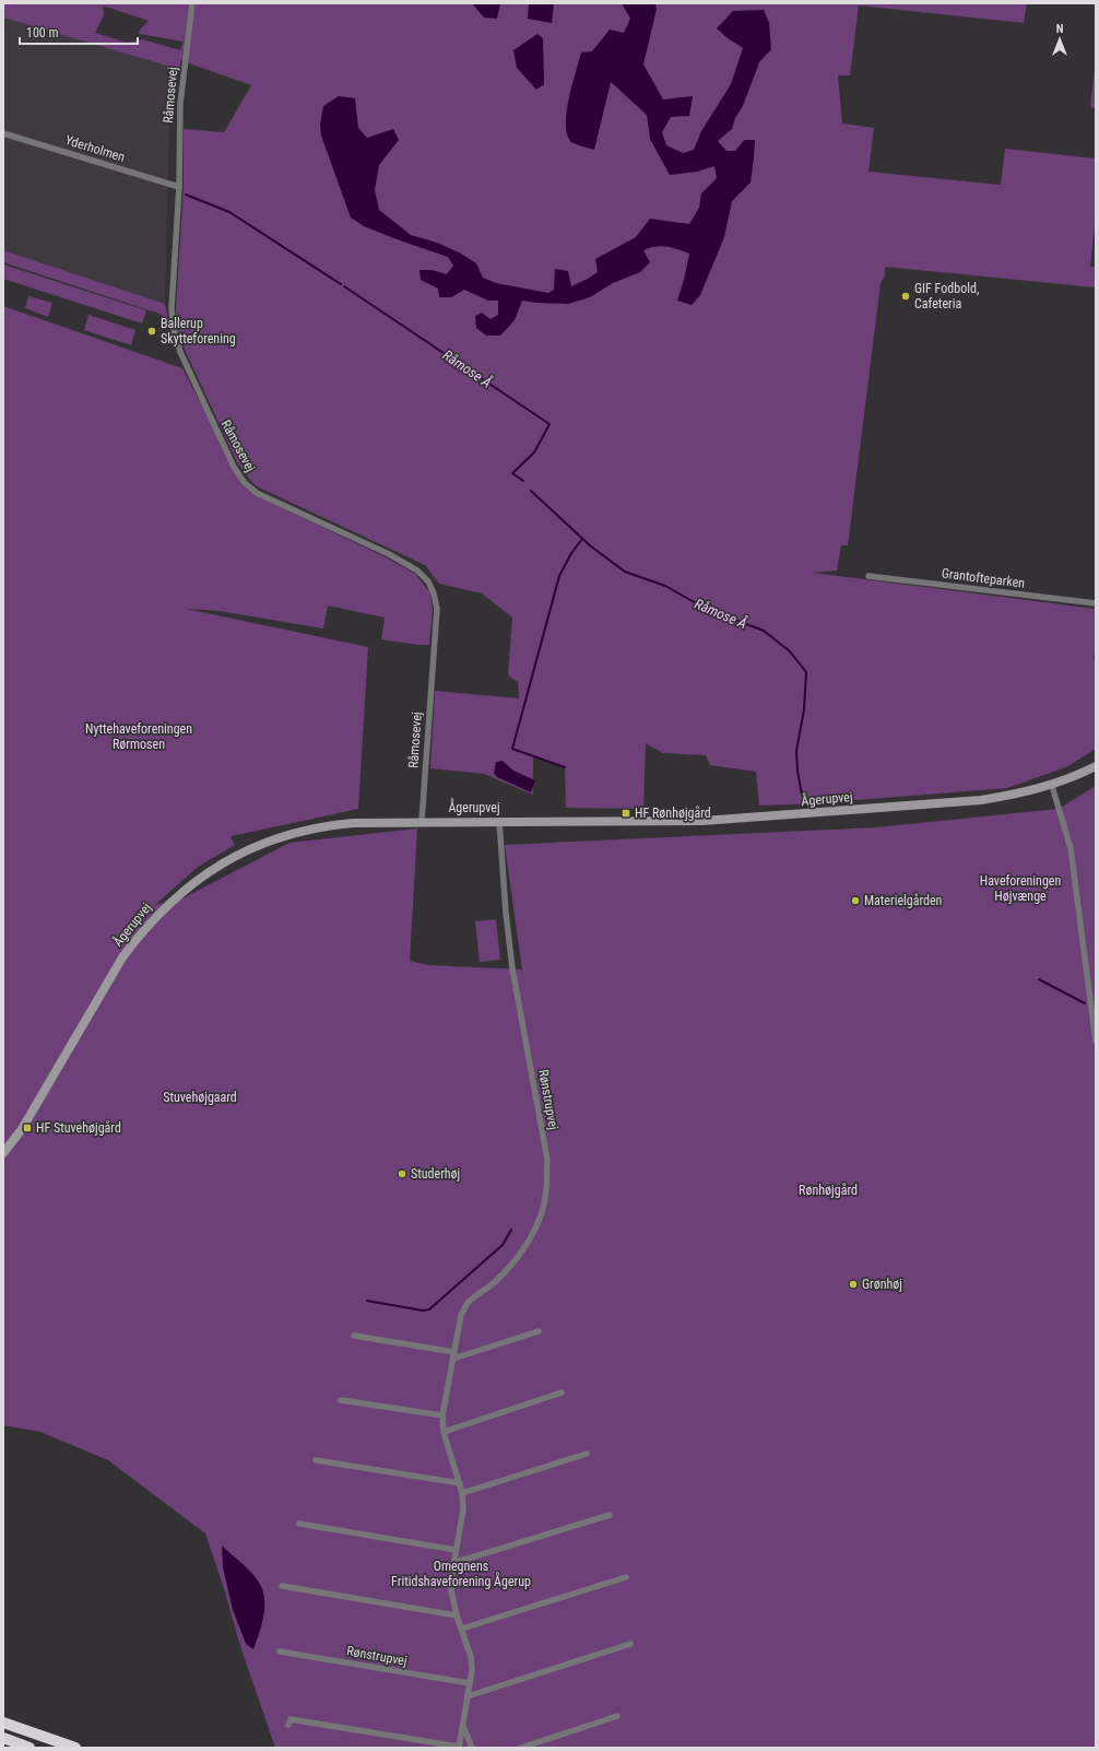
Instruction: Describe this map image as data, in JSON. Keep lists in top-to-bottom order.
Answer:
{
  "streets": {
    "street": [
      "Råmosevej",
      "Yderholmen",
      "Grantofteparken",
      "Ågerupvej",
      "Rønstrupvej"
    ]
  },
  "crossings": [
    ["Råmosevej", "Yderholmen"],
    ["Råmosevej", "Ågerupvej"],
    ["Ågerupvej", "Rønstrupvej"]
  ],
  "water": ["Råmose Å"],
  "parks": [
    "Nyttehaveforeningen Rørmosen",
    "Haveforeningen Højvænge",
    "Stuvehøjgaard",
    "Rønhøjgård",
    "Omegnens Fritidshaveforening Ågerup"
  ],
  "places": {
    "other": [
      "GIF Fodbold, Cafeteria",
      "Ballerup Skytteforening",
      "Materielgården",
      "Studerhøj",
      "Grønhøj"
    ],
    "transit": ["HF Rønhøjgård", "HF Stuvehøjgård"]
  },
  "scale_bar": "100 m",
  "north": "top"
}
